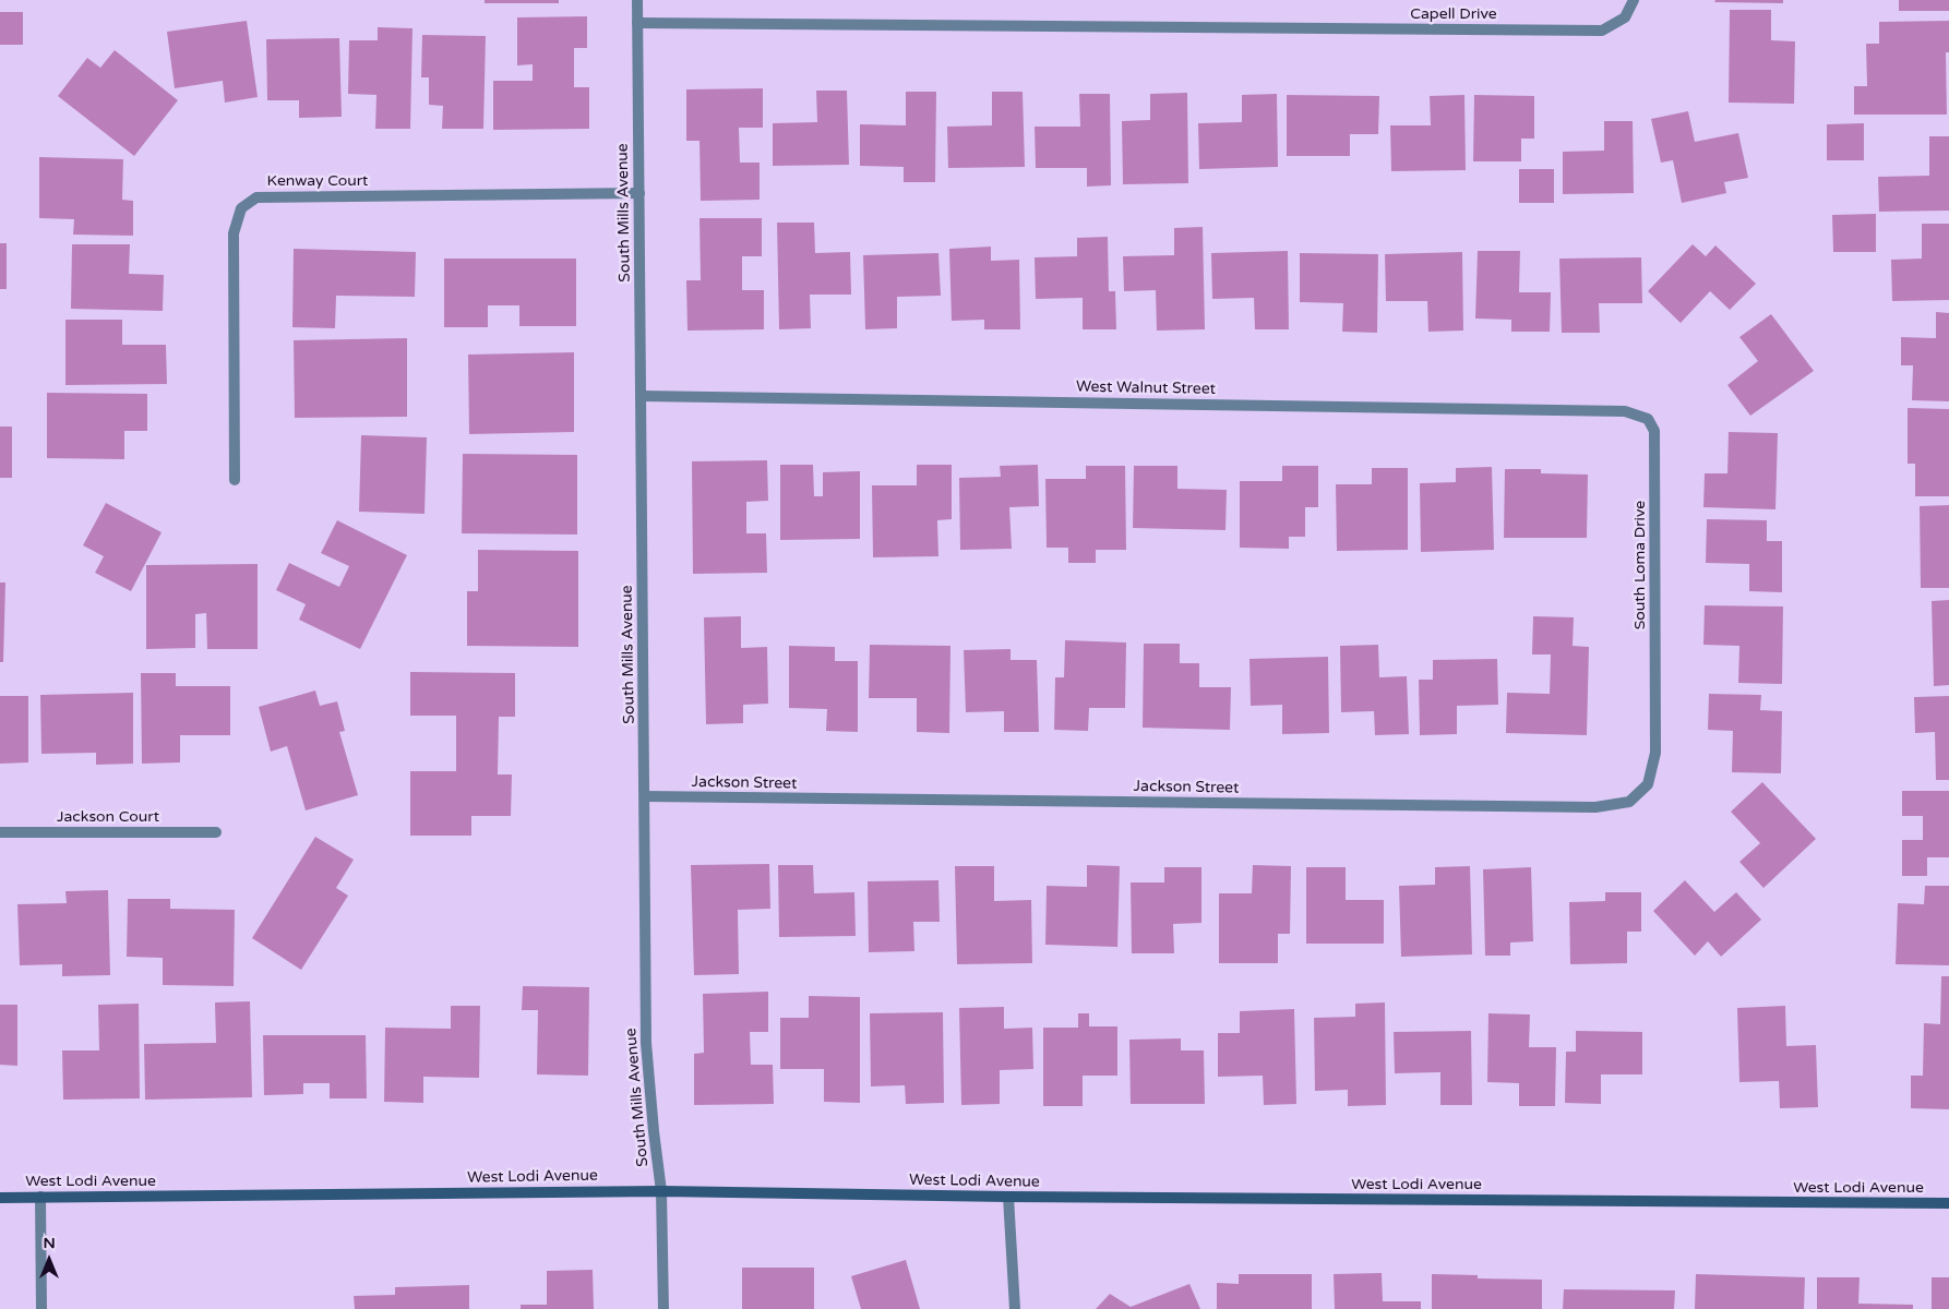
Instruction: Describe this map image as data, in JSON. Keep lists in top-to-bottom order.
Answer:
{
  "streets": {
    "main road": ["West Lodi Avenue"],
    "street": [
      "Capell Drive",
      "Kenway Court",
      "South Mills Avenue",
      "West Walnut Street",
      "South Loma Drive",
      "Jackson Street",
      "Jackson Court"
    ]
  },
  "crossings": [
    ["Capell Drive", "South Mills Avenue"],
    ["Kenway Court", "South Mills Avenue"],
    ["South Mills Avenue", "West Walnut Street"],
    ["South Mills Avenue", "Jackson Street"],
    ["South Mills Avenue", "West Lodi Avenue"],
    ["West Walnut Street", "South Loma Drive"],
    ["South Loma Drive", "Jackson Street"]
  ],
  "north": "top"
}
